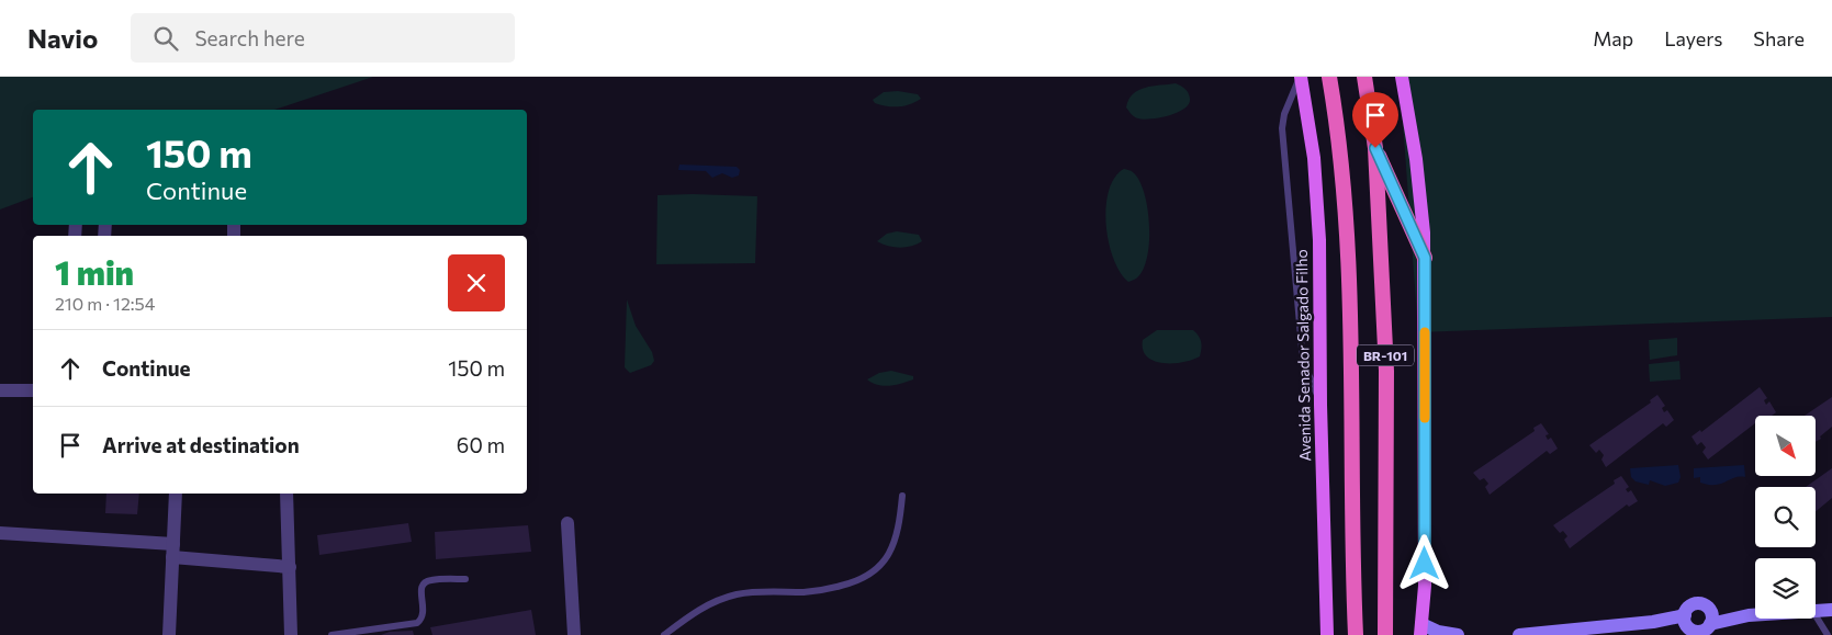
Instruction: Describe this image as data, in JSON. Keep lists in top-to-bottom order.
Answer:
{
  "streets": {
    "highway": ["BR-101"],
    "main road": ["Avenida Senador Salgado Filho"]
  },
  "north": "bottom right",
  "page": {
    "header": "Navio",
    "search": "Search here",
    "nav": ["Map", "Layers", "Share"],
    "turn": ["150 m", "Continue"],
    "heading": ["1 min", "210 m · 12:54"],
    "list": [
      {
        "name": "Continue",
        "value": "150 m"
      },
      {
        "name": "Arrive at destination",
        "value": "60 m"
      }
    ]
  }
}
